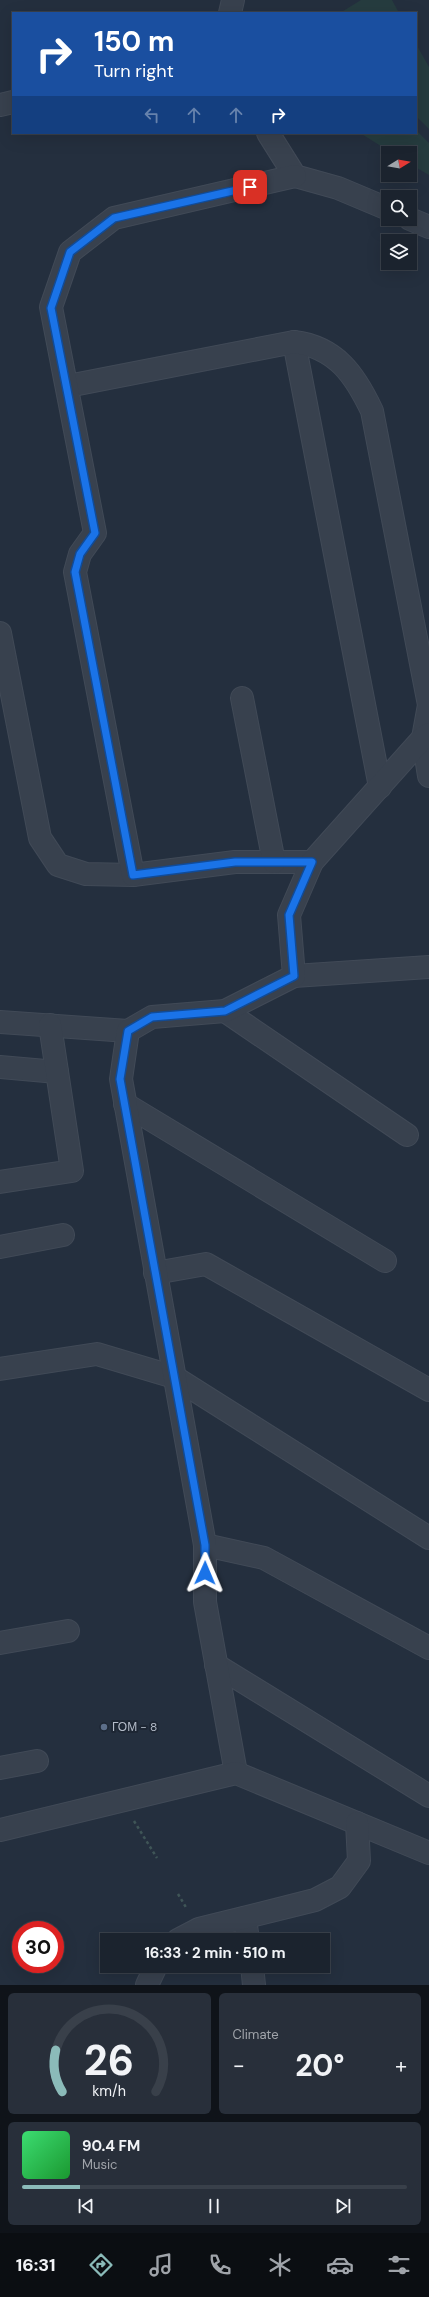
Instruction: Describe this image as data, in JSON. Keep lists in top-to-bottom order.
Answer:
{
  "places": ["ГОМ - 8"],
  "north": "right",
  "page": {
    "turn": ["150 m", "Turn right"],
    "limit": "30",
    "trip": "16:33 · 2 min · 510 m",
    "tile": "Climate",
    "heat": ["−", "20°", "+"],
    "song": ["90.4 FM", "Music"],
    "tabs": "16:31",
    "gauge": ["26", "km/h"]
  }
}
